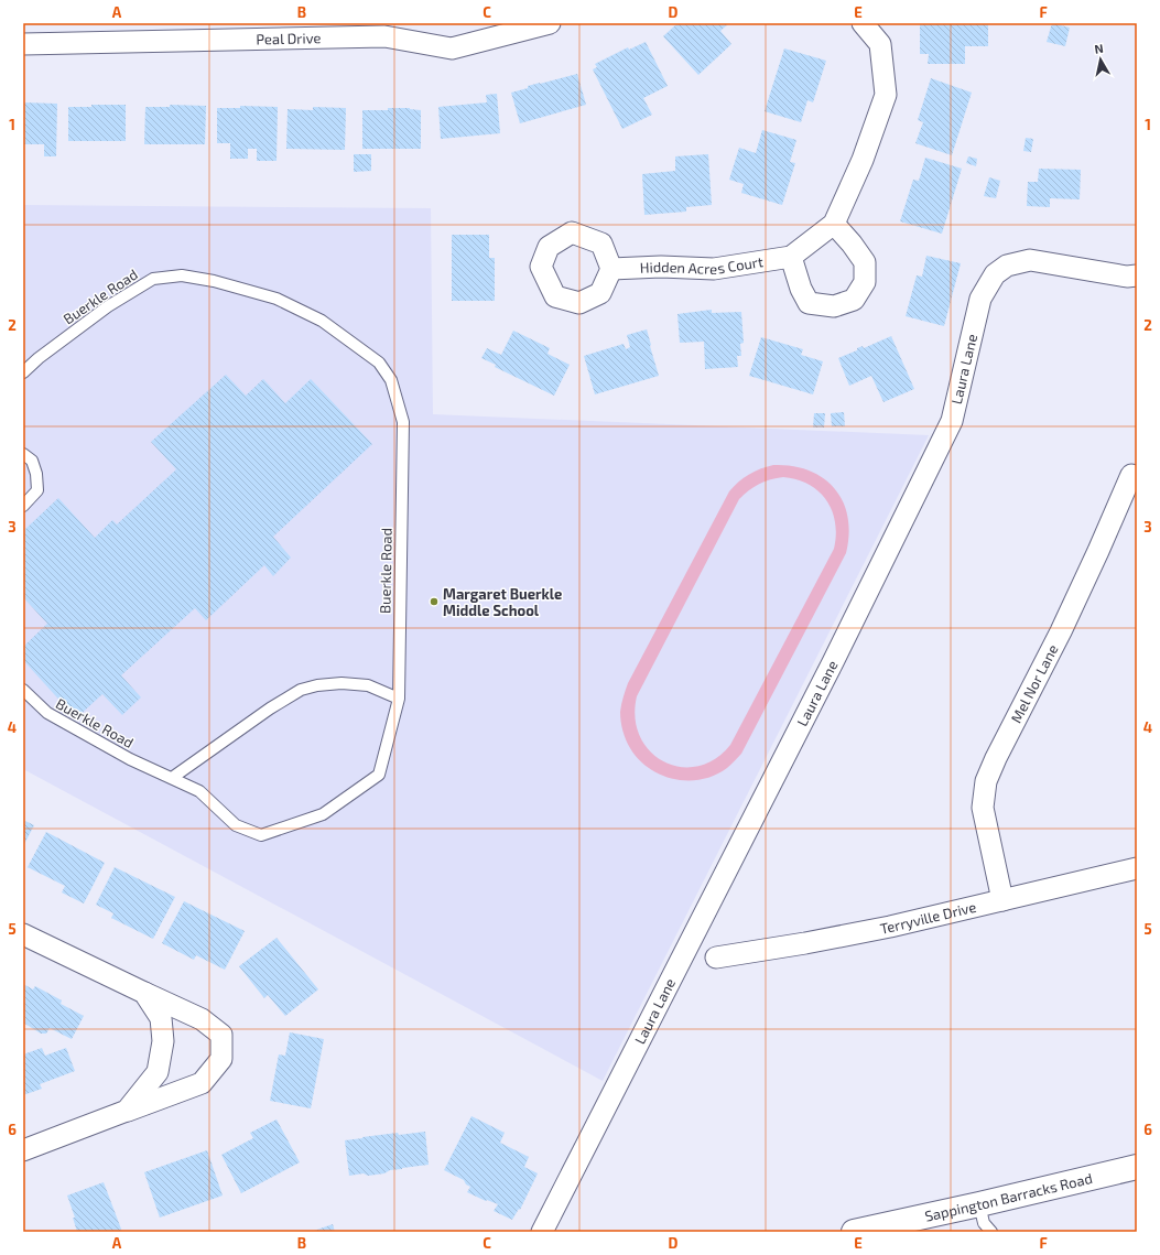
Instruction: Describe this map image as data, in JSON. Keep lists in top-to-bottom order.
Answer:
{
  "streets": {
    "street": [
      "Peal Drive",
      "Hidden Acres Court",
      "Laura Lane",
      "Mel Nor Lane",
      "Terryville Drive",
      "Sappington Barracks Road"
    ],
    "lane": ["Buerkle Road"]
  },
  "crossings": [
    ["Mel Nor Lane", "Terryville Drive"]
  ],
  "places": ["Margaret Buerkle Middle School"],
  "north": "top",
  "grid": {
    "columns": [
      "A",
      "B",
      "C",
      "D",
      "E",
      "F"
    ],
    "rows": [
      "1",
      "2",
      "3",
      "4",
      "5",
      "6"
    ]
  }
}
